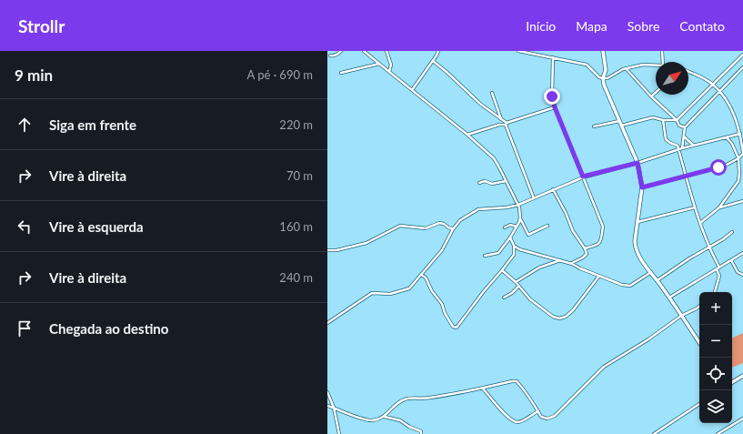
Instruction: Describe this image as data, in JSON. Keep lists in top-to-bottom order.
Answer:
{
  "north": "top right",
  "page": {
    "header": "Strollr",
    "nav": [
      "Início",
      "Mapa",
      "Sobre",
      "Contato"
    ],
    "heading": ["9 min", "A pé · 690 m"],
    "list": [
      ["Siga em frente", "220 m"],
      ["Vire à direita", "70 m"],
      ["Vire à esquerda", "160 m"],
      ["Vire à direita", "240 m"],
      "Chegada ao destino"
    ],
    "map_buttons": ["+", "−"]
  }
}
